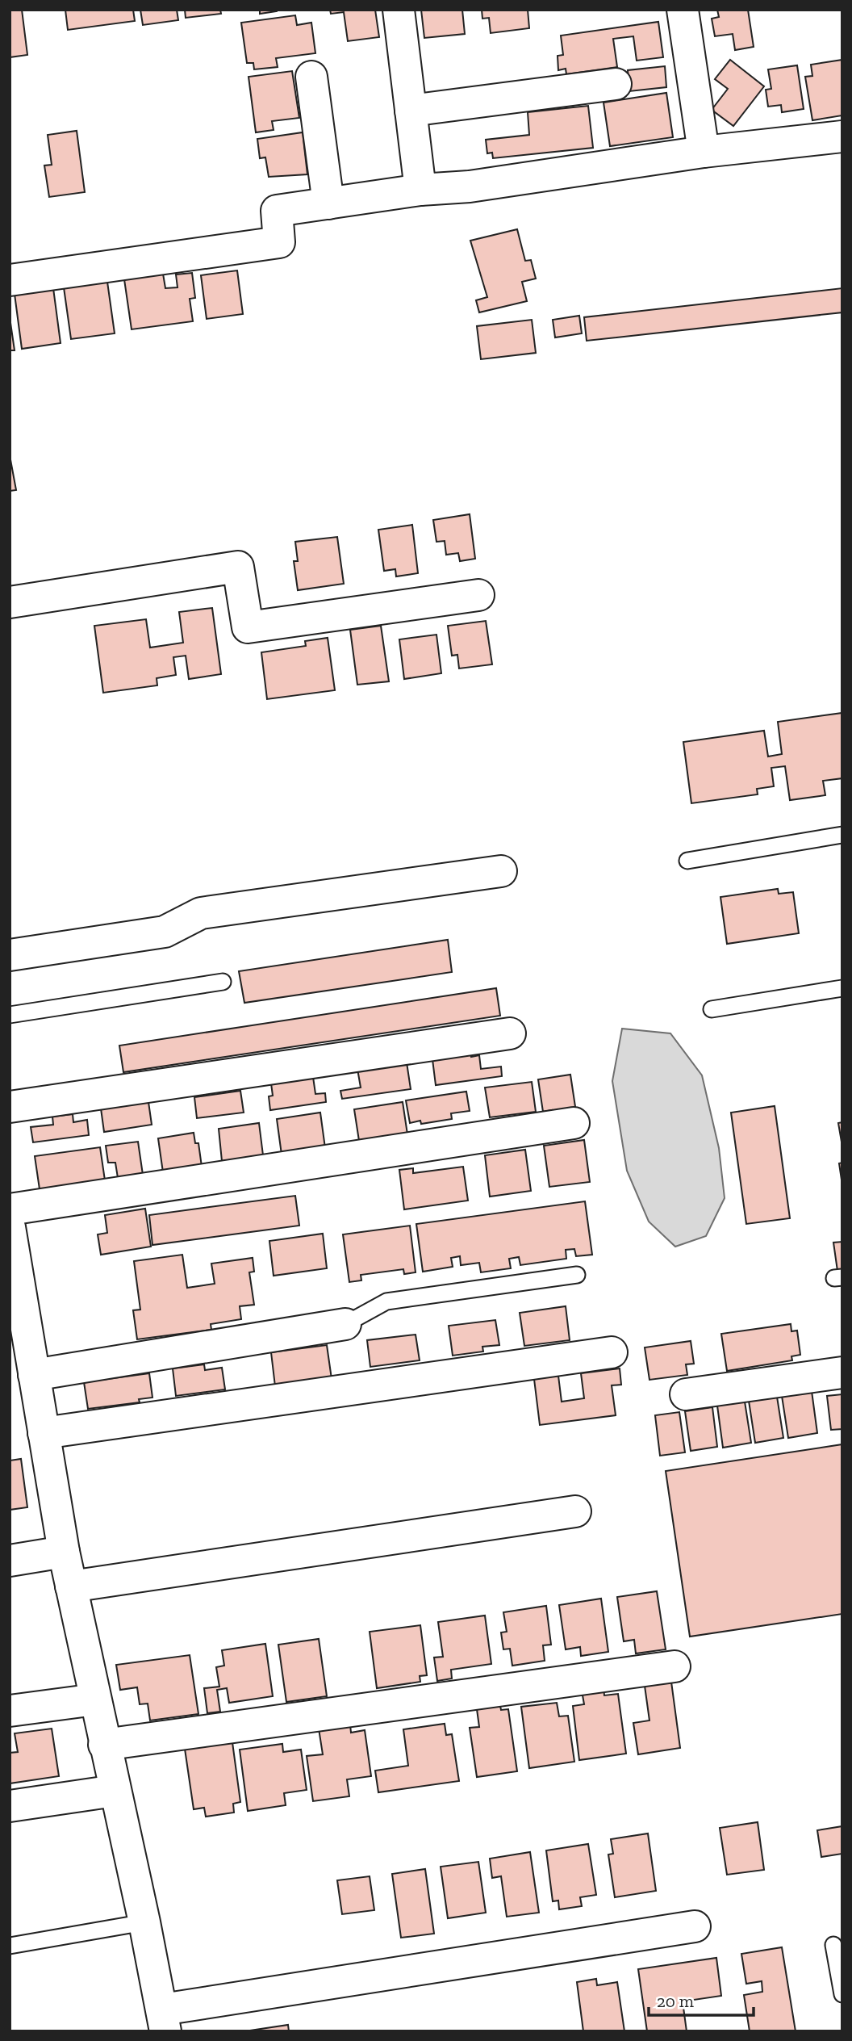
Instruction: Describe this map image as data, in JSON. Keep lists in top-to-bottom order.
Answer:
{
  "scale_bar": "20 m"
}
